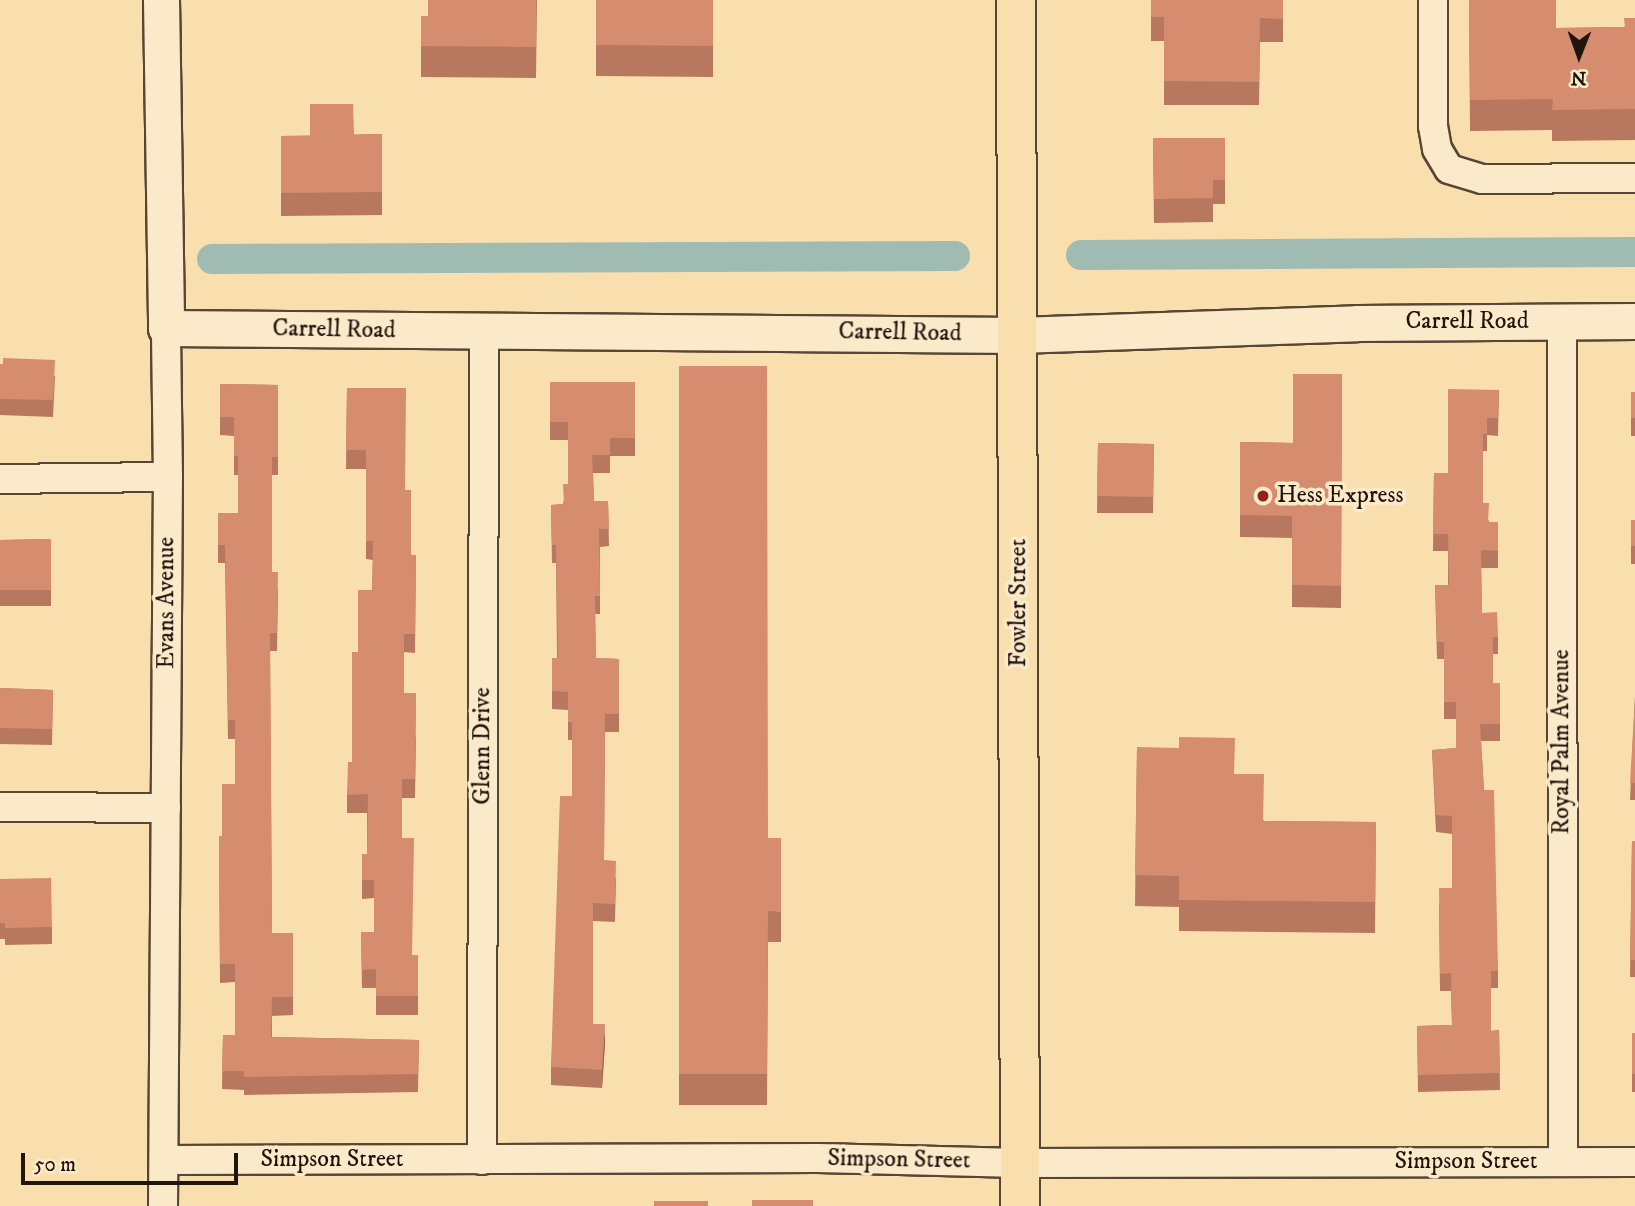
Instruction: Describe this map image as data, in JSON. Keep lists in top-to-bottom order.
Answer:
{
  "streets": {
    "main road": ["Fowler Street"],
    "street": [
      "Carrell Road",
      "Evans Avenue",
      "Royal Palm Avenue",
      "Glenn Drive",
      "Simpson Street"
    ]
  },
  "crossings": [
    ["Carrell Road", "Evans Avenue"],
    ["Carrell Road", "Fowler Street"],
    ["Carrell Road", "Royal Palm Avenue"],
    ["Carrell Road", "Glenn Drive"],
    ["Evans Avenue", "Simpson Street"],
    ["Fowler Street", "Simpson Street"],
    ["Royal Palm Avenue", "Simpson Street"],
    ["Glenn Drive", "Simpson Street"]
  ],
  "places": ["Hess Express"],
  "scale_bar": "50 m",
  "north": "bottom"
}
